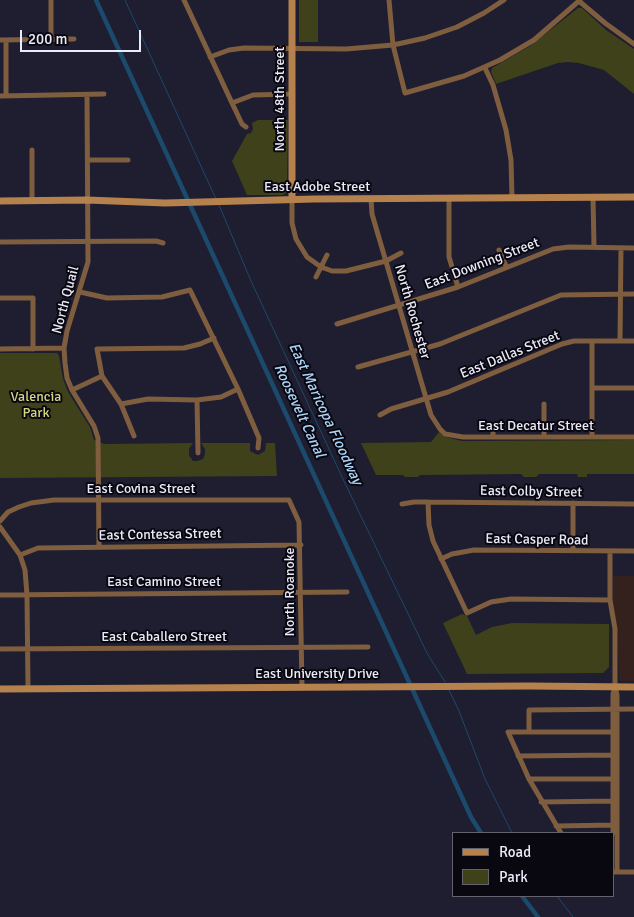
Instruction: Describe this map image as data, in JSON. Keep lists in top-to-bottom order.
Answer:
{
  "streets": {
    "street": [
      "North 48th Street",
      "East Adobe Street",
      "East Downing Street",
      "North Quail",
      "North Rochester",
      "East Dallas Street",
      "East Decatur Street",
      "East Covina Street",
      "East Colby Street",
      "East Contessa Street",
      "East Casper Road",
      "East Camino Street",
      "North Roanoke",
      "East Caballero Street",
      "East University Drive"
    ]
  },
  "crossings": [
    ["North 48th Street", "East Adobe Street"],
    ["East Adobe Street", "North Quail"],
    ["East Adobe Street", "North Rochester"],
    ["East Downing Street", "North Rochester"],
    ["North Quail", "East Covina Street"],
    ["North Quail", "East Contessa Street"],
    ["North Rochester", "East Dallas Street"],
    ["North Rochester", "East Decatur Street"],
    ["East Covina Street", "North Roanoke"],
    ["East Contessa Street", "North Roanoke"],
    ["East Camino Street", "North Roanoke"],
    ["North Roanoke", "East Caballero Street"],
    ["North Roanoke", "East University Drive"]
  ],
  "water": ["Roosevelt Canal", "East Maricopa Floodway"],
  "parks": ["Valencia Park"],
  "legend": ["Road", "Park"],
  "scale_bar": "200 m"
}
